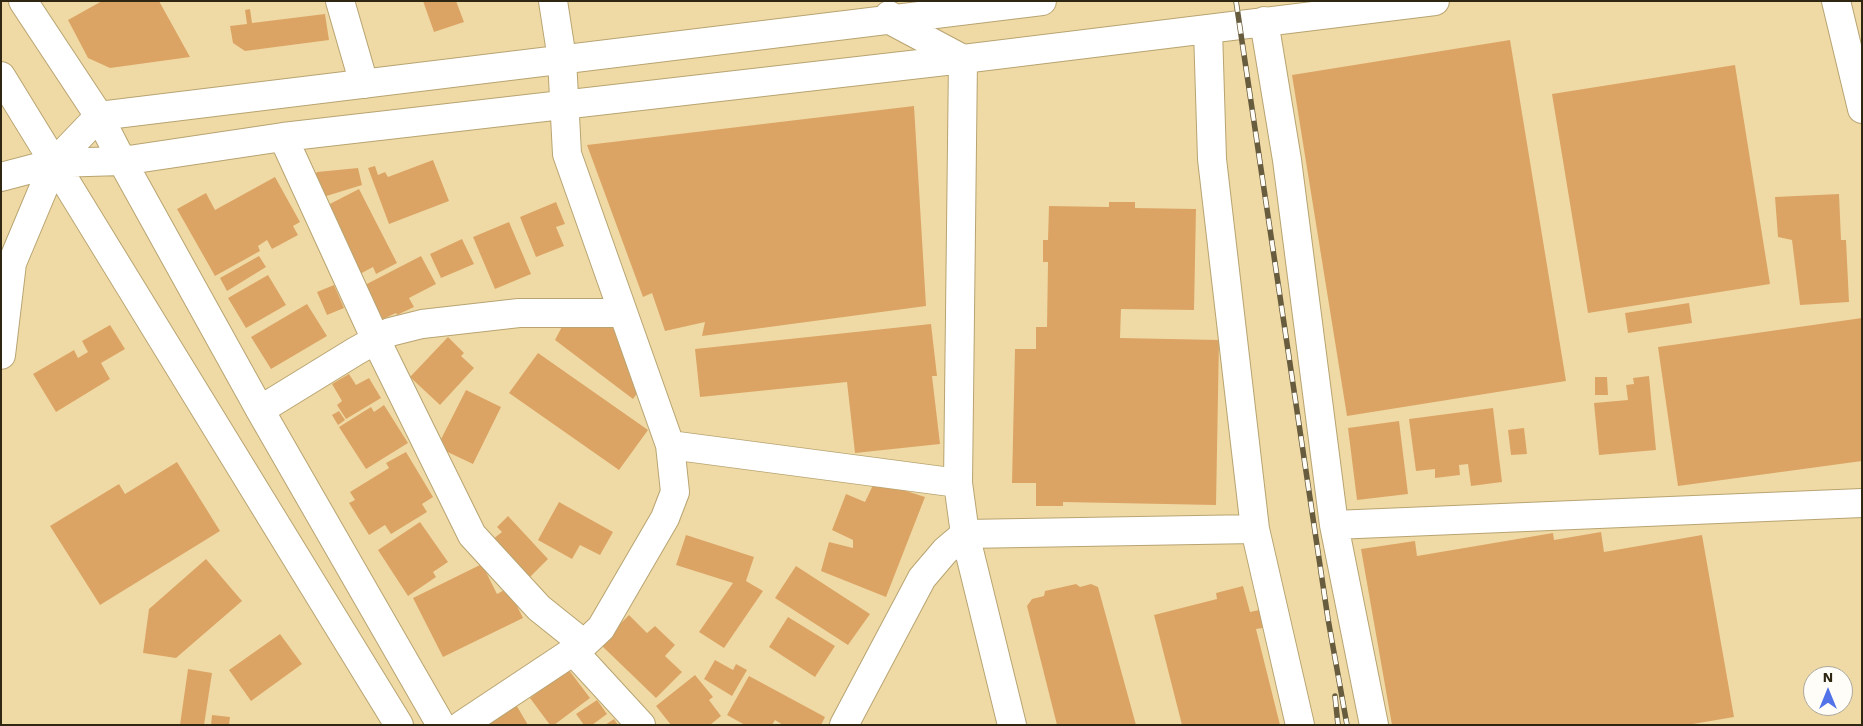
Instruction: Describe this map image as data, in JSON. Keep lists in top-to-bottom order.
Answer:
{
  "north": "top"
}
